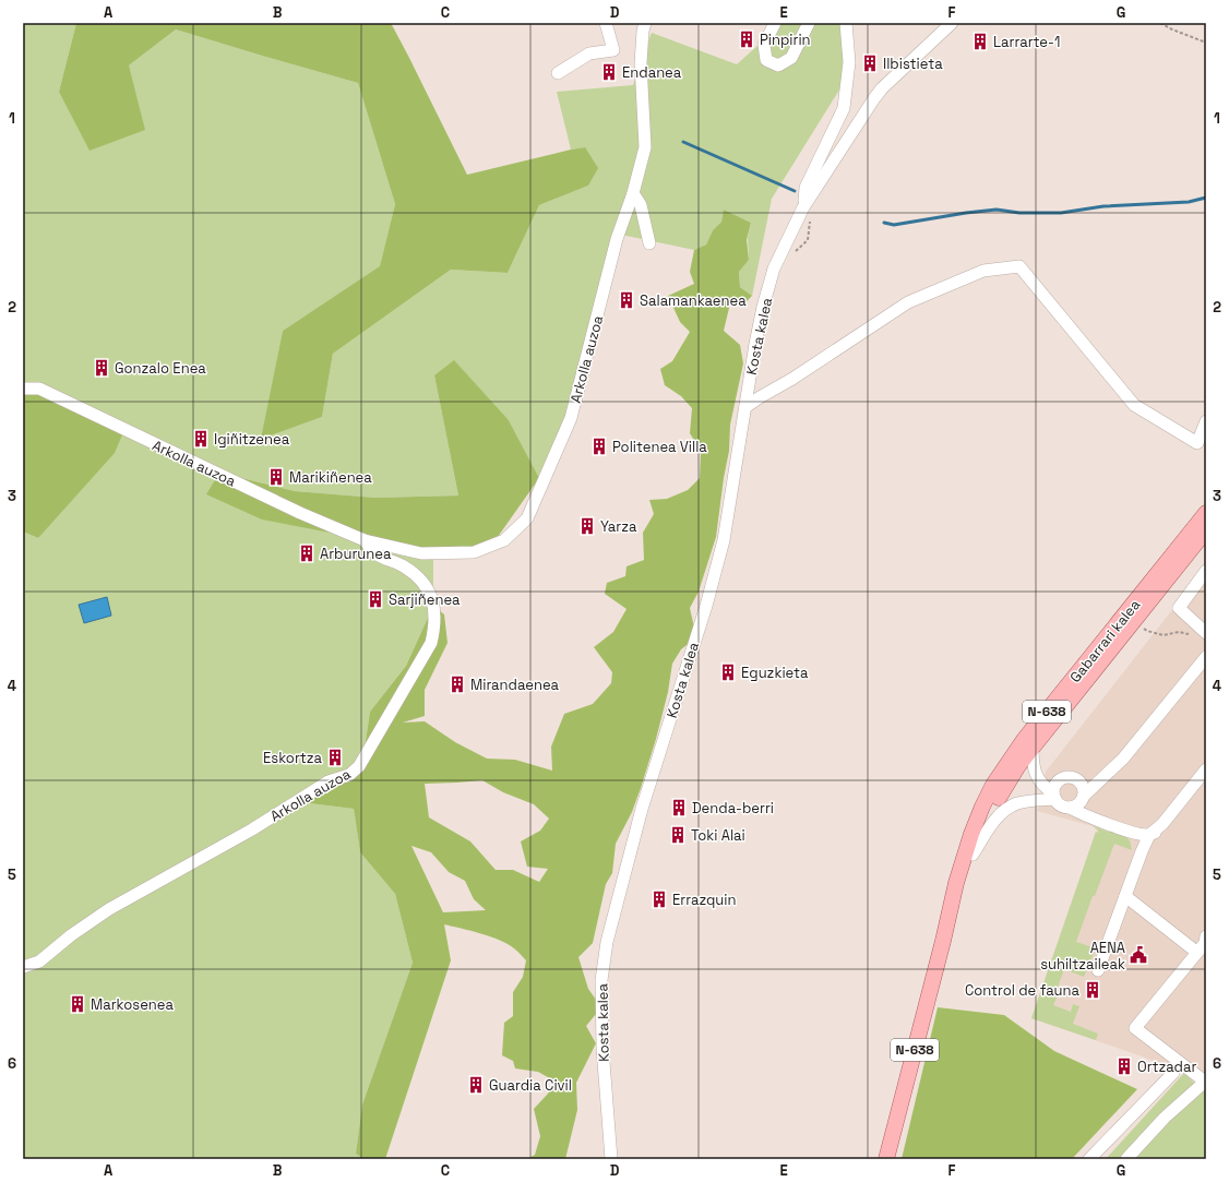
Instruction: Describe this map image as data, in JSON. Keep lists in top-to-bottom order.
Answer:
{
  "streets": {
    "main road": ["Gabarrari kalea", "N-638"],
    "street": ["Kosta kalea", "Arkolla auzoa"]
  },
  "places": {
    "building": [
      "Pinpirin",
      "Larrarte-1",
      "Ilbistieta",
      "Endanea",
      "Salamankaenea",
      "Gonzalo Enea",
      "Igiñitzenea",
      "Politenea Villa",
      "Marikiñenea",
      "Yarza",
      "Arburunea",
      "Sarjiñenea",
      "Eguzkieta",
      "Mirandaenea",
      "Eskortza",
      "Denda-berri",
      "Toki Alai",
      "Errazquin",
      "Control de fauna",
      "Markosenea",
      "Ortzadar",
      "Guardia Civil"
    ],
    "public building": ["AENA suhiltzaileak"]
  },
  "grid": {
    "columns": [
      "A",
      "B",
      "C",
      "D",
      "E",
      "F",
      "G"
    ],
    "rows": [
      "1",
      "2",
      "3",
      "4",
      "5",
      "6"
    ]
  }
}
